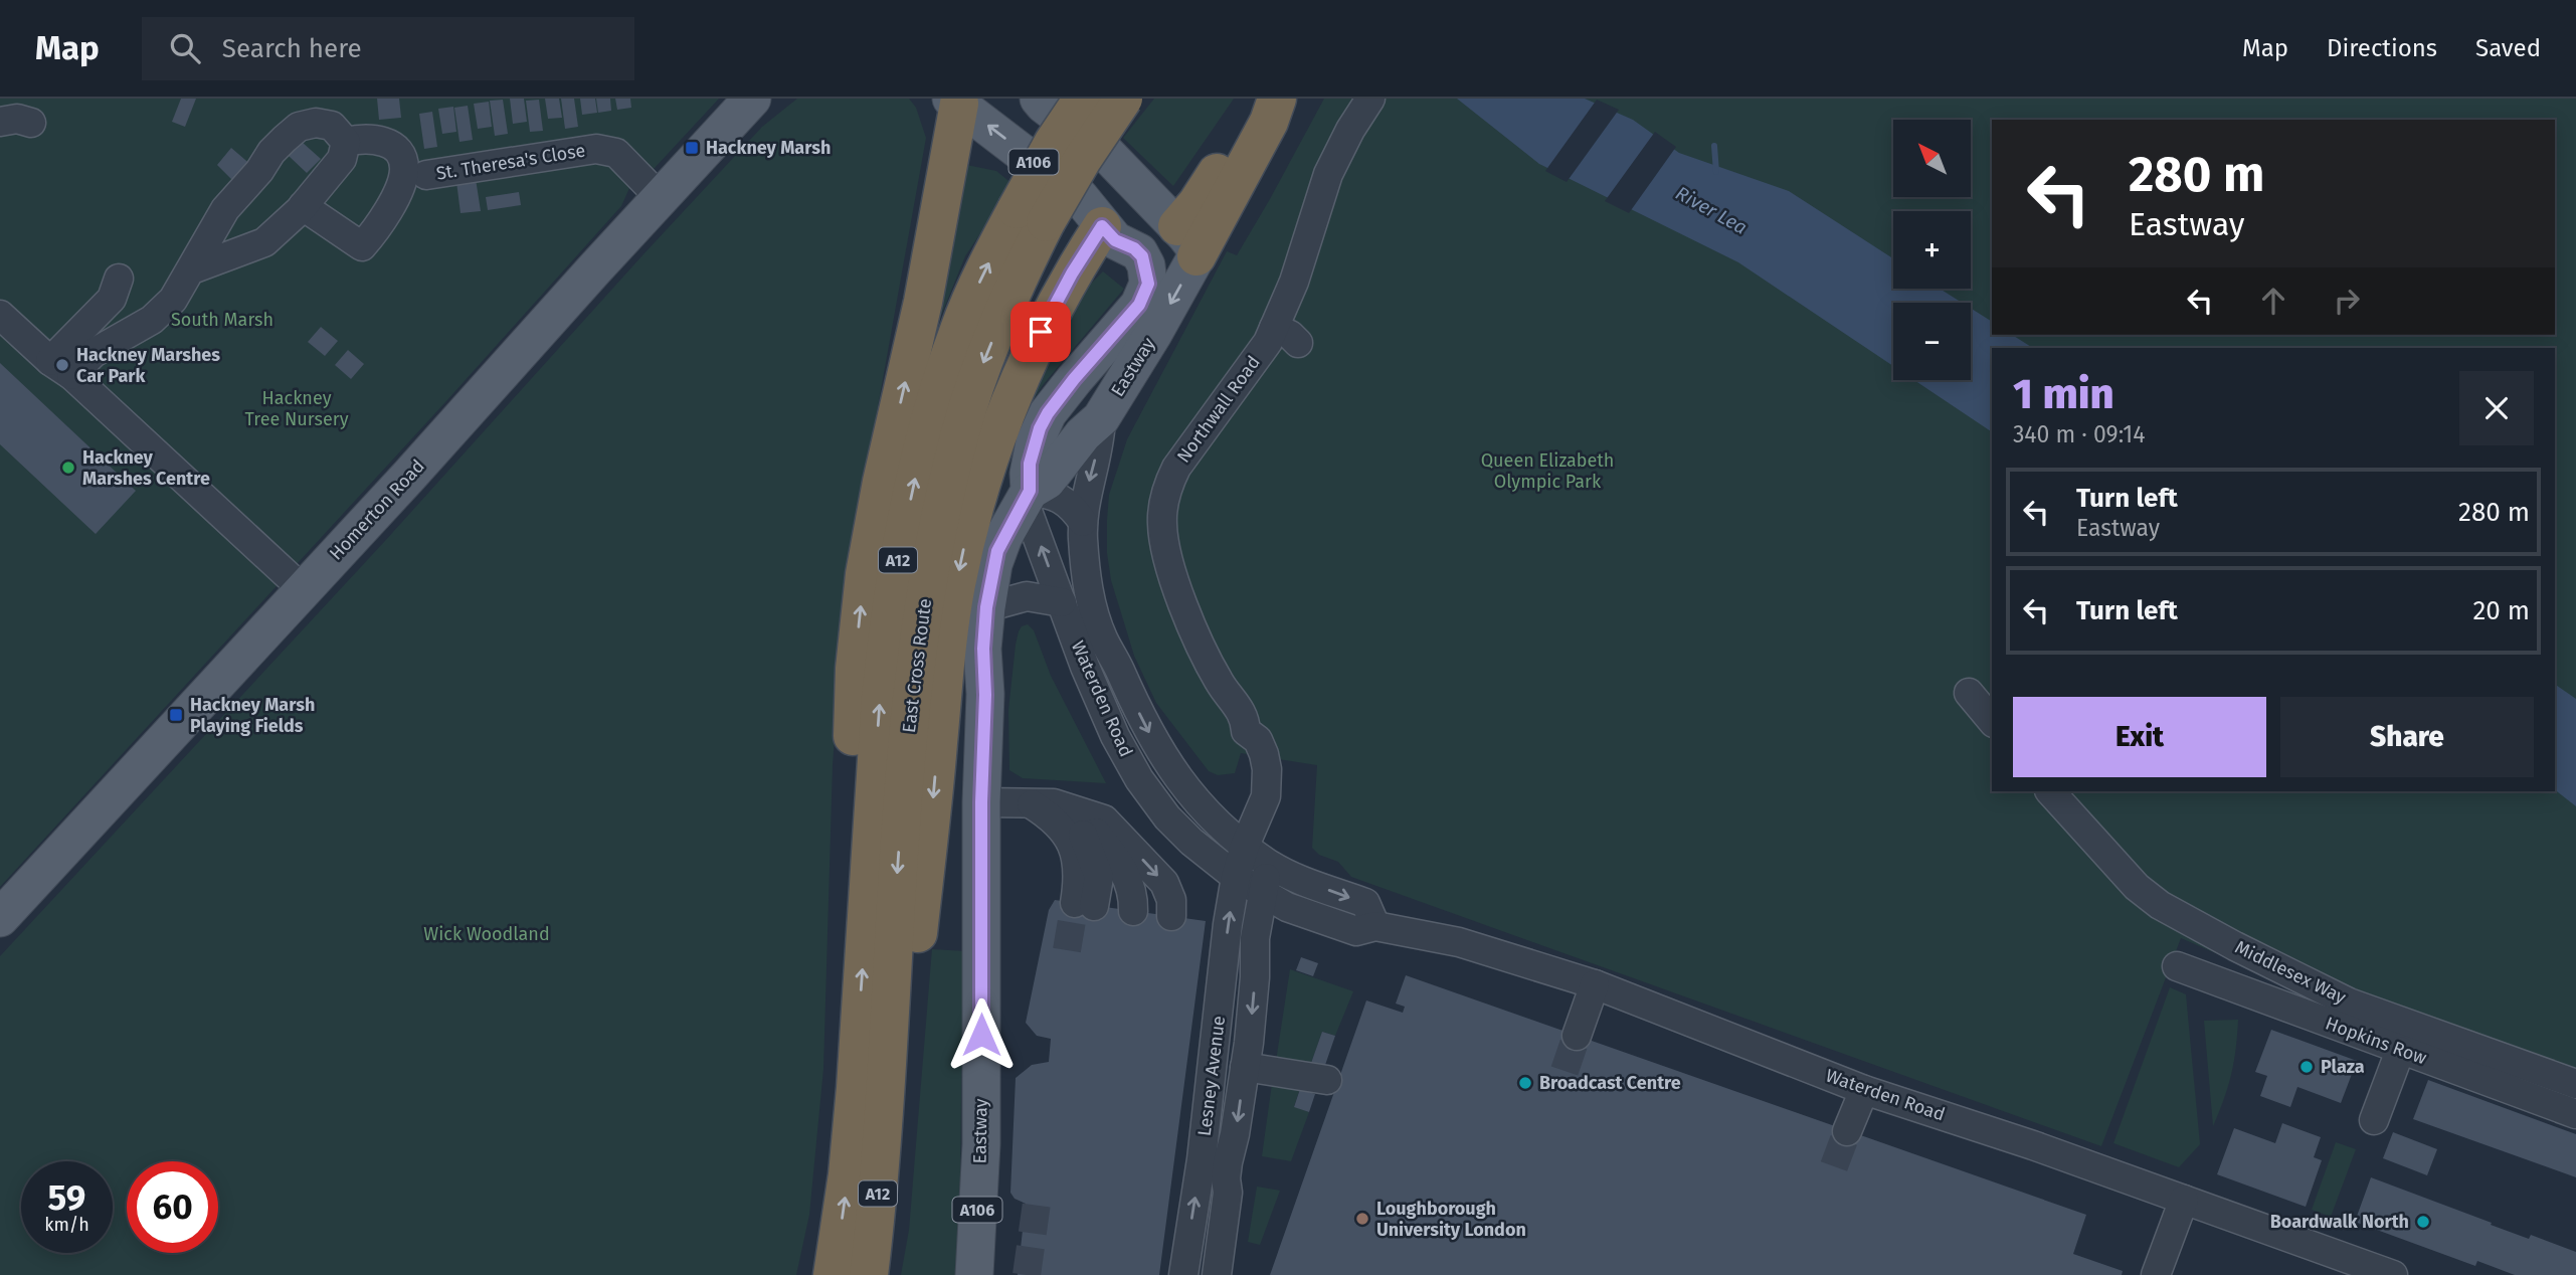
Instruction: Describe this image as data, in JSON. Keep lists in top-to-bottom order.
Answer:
{
  "streets": {
    "highway": ["A12", "East Cross Route"],
    "main road": ["A106", "Eastway", "Homerton Road"],
    "street": [
      "St. Theresa's Close",
      "Northwall Road",
      "Waterden Road",
      "Middlesex Way",
      "Hopkins Row",
      "Lesney Avenue"
    ]
  },
  "crossings": [
    ["St. Theresa's Close", "Homerton Road"],
    ["A106", "Eastway"],
    ["A106", "A12"],
    ["Eastway", "Waterden Road"],
    ["Northwall Road", "Waterden Road"],
    ["Northwall Road", "Lesney Avenue"],
    ["A12", "East Cross Route"],
    ["Waterden Road", "Lesney Avenue"]
  ],
  "water": ["River Lea"],
  "parks": [
    "South Marsh",
    "Hackney Tree Nursery",
    "Queen Elizabeth Olympic Park",
    "Wick Woodland"
  ],
  "places": {
    "transit": ["Hackney Marsh", "Hackney Marsh Playing Fields"],
    "other": [
      "Hackney Marshes Car Park",
      "Hackney Marshes Centre",
      "Plaza",
      "Broadcast Centre",
      "Loughborough University London",
      "Boardwalk North"
    ]
  },
  "north": "top left",
  "page": {
    "header": "Map",
    "search": "Search here",
    "nav": ["Map", "Directions", "Saved"],
    "map_buttons": ["+", "−"],
    "turn": ["280 m", "Eastway"],
    "heading": ["1 min", "340 m · 09:14"],
    "list": [
      {
        "name": "Turn left",
        "note": "Eastway",
        "value": "280 m"
      },
      {
        "name": "Turn left",
        "value": "20 m"
      }
    ],
    "buttons": ["Exit", "Share"],
    "speed": "59 km/h",
    "limit": "60"
  }
}
